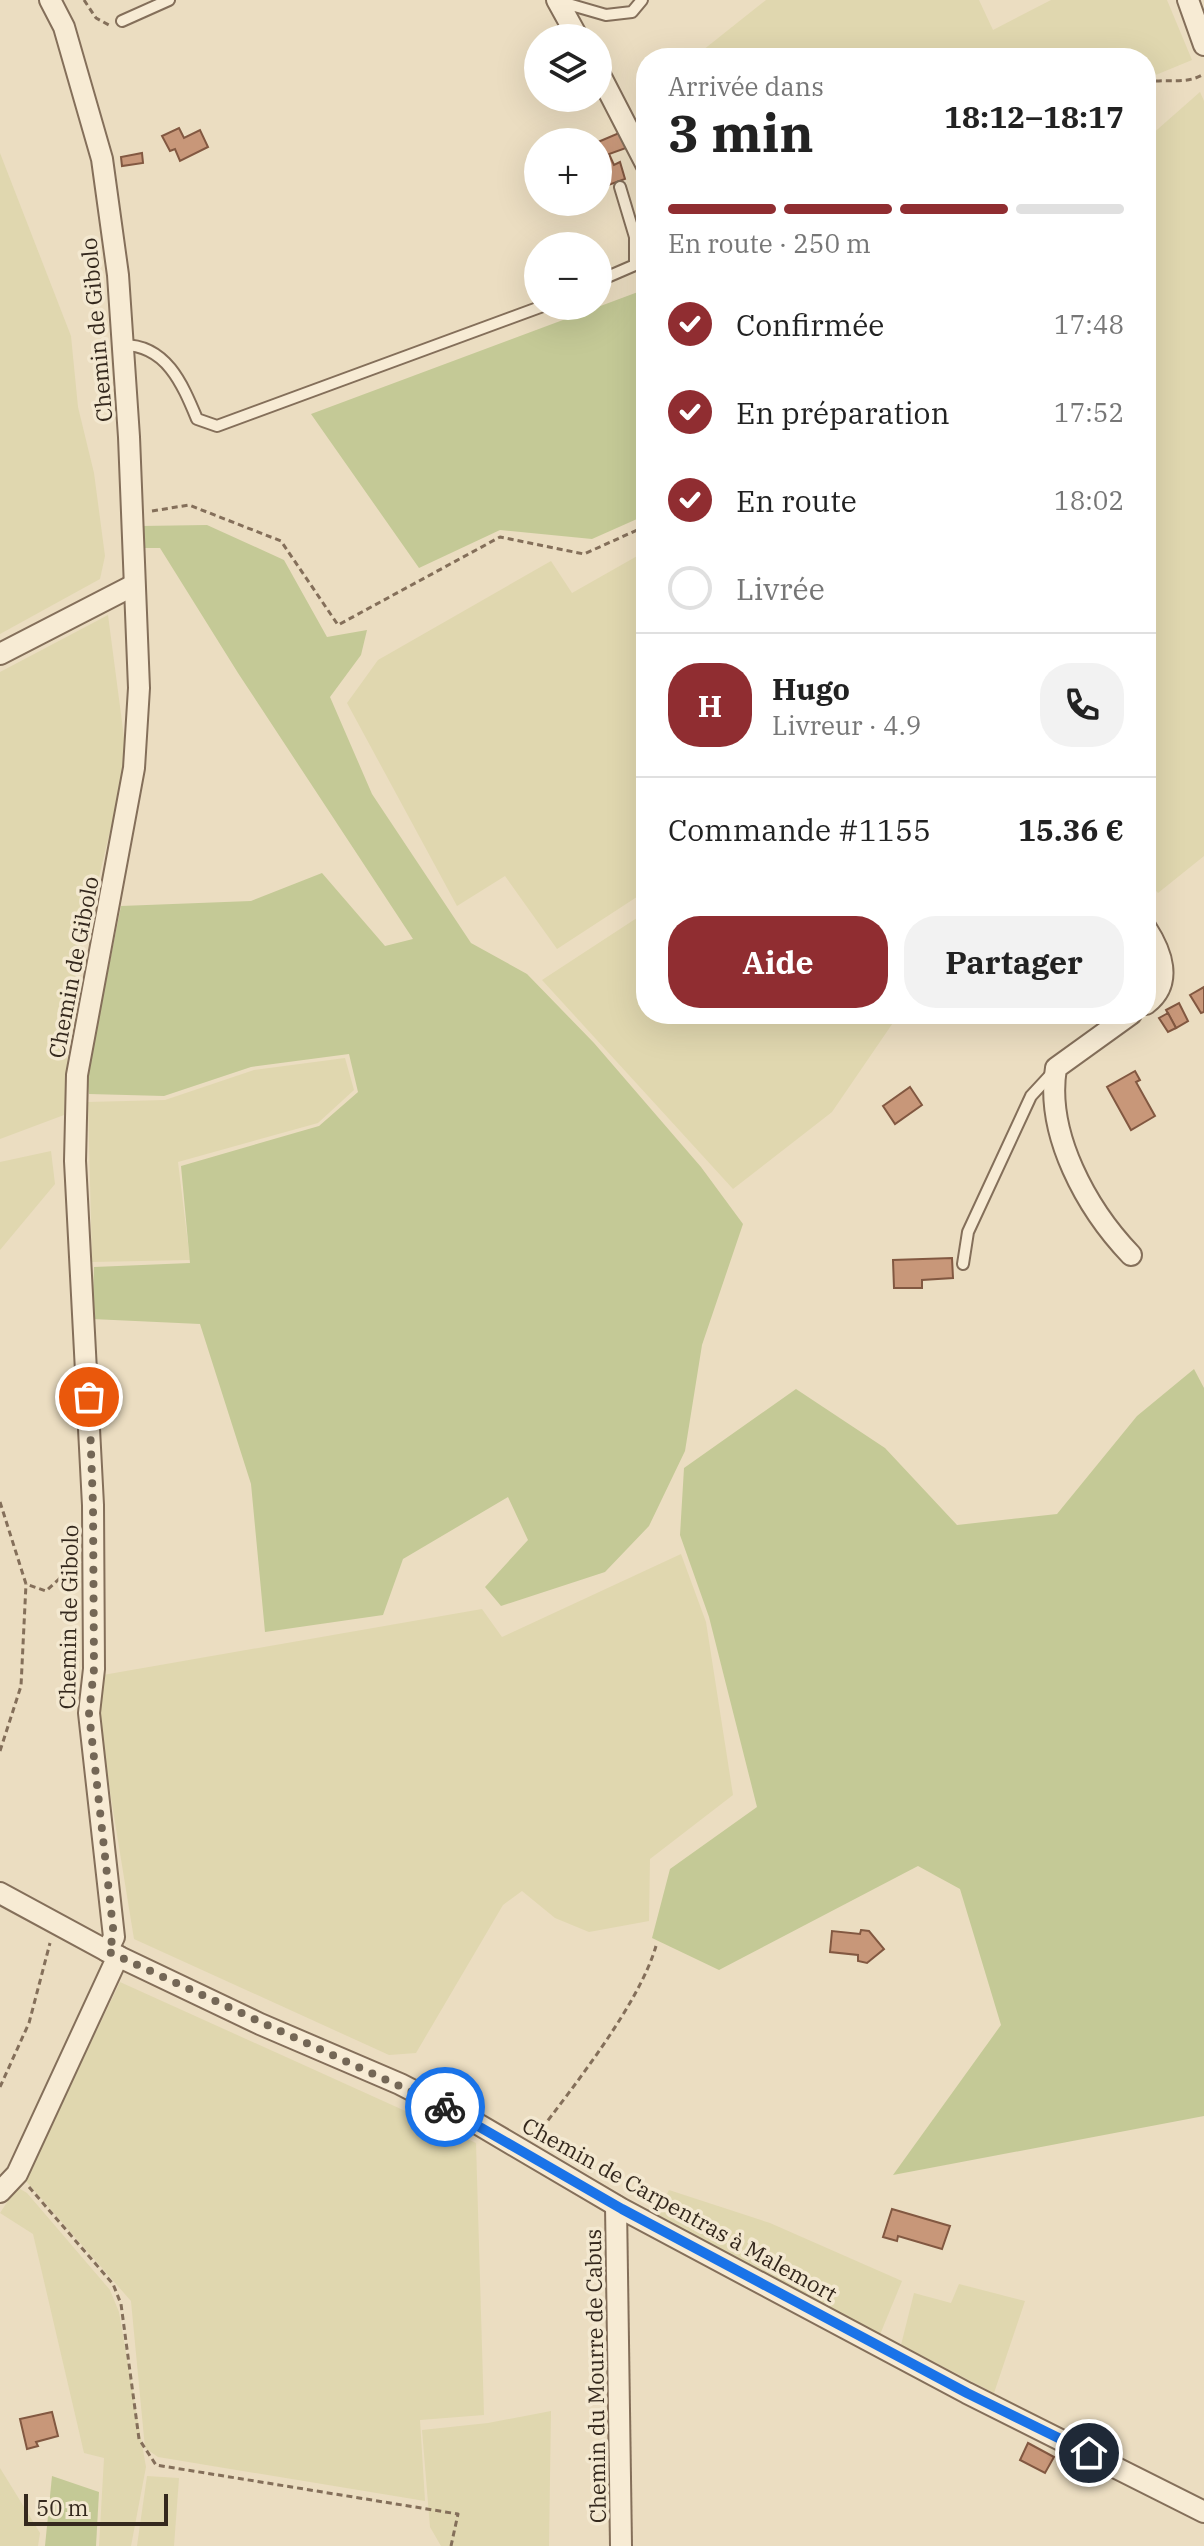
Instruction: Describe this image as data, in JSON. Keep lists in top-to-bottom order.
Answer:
{
  "streets": {
    "street": ["Chemin de Gibolo", "Chemin de Carpentras à Malemort", "Chemin du Mourre de Cabus"]
  },
  "crossings": [
    ["Chemin de Gibolo", "Chemin de Carpentras à Malemort"],
    ["Chemin de Carpentras à Malemort", "Chemin du Mourre de Cabus"]
  ],
  "scale_bar": "50 m",
  "page": {
    "map_buttons": ["+", "−"],
    "heading": ["3 min", "Arrivée dans", "18:12–18:17"],
    "panel": [
      "Hugo",
      "Livreur · 4.9",
      "Commande #1155",
      "15.36 €"
    ],
    "bar": "En route · 250 m",
    "list": [
      ["Confirmée", "17:48"],
      ["En préparation", "17:52"],
      ["En route", "18:02"],
      "Livrée"
    ],
    "round": "H",
    "buttons": ["Aide", "Partager"],
    "scale": "50 m"
  }
}
